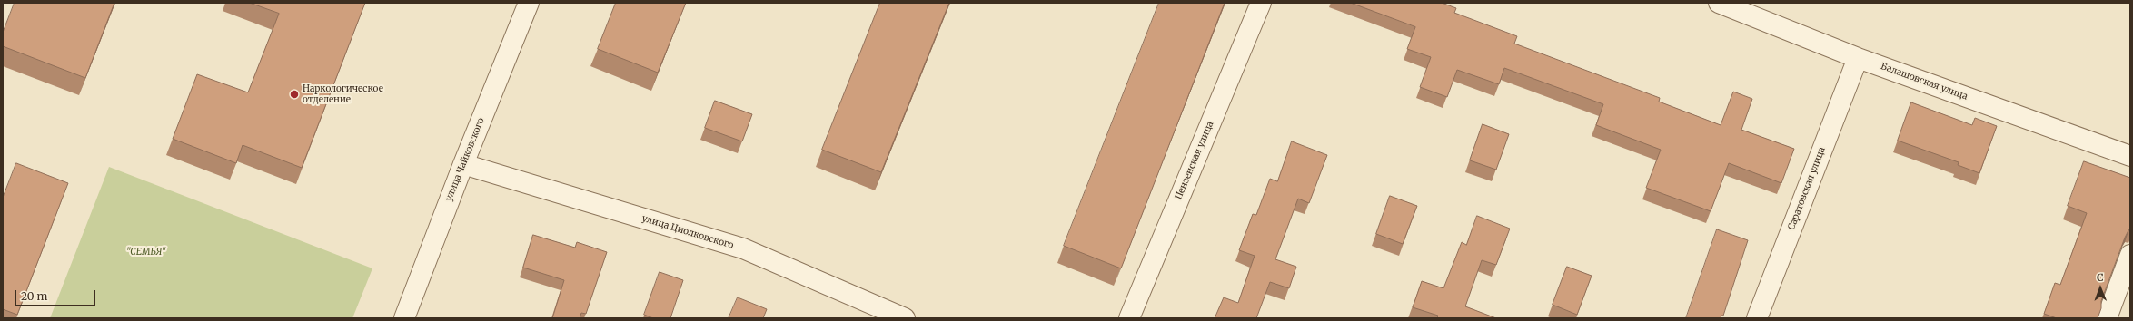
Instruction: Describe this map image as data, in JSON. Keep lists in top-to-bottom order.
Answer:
{
  "streets": {
    "street": [
      "Балашовская улица",
      "улица Чайковского",
      "Пензенская улица",
      "Саратовская улица",
      "улица Циолковского"
    ]
  },
  "crossings": [
    ["Балашовская улица", "Саратовская улица"],
    ["улица Чайковского", "улица Циолковского"]
  ],
  "parks": ["\"СЕМЬЯ\""],
  "places": ["Наркологическое отделение"],
  "scale_bar": "20 m",
  "north": "top"
}
